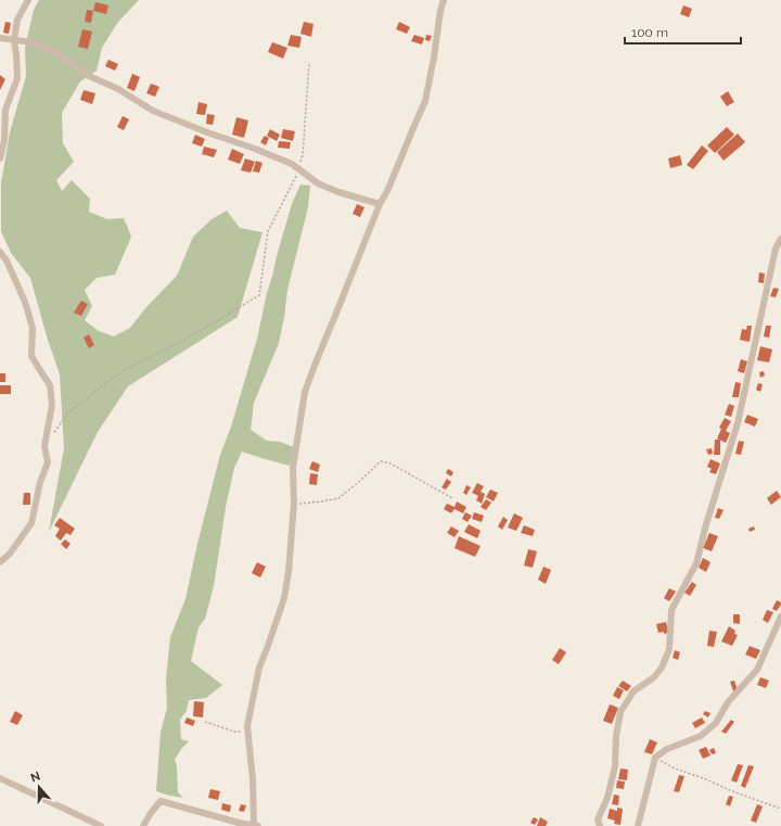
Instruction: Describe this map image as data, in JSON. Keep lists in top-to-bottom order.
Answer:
{
  "scale_bar": "100 m",
  "north": "top"
}
